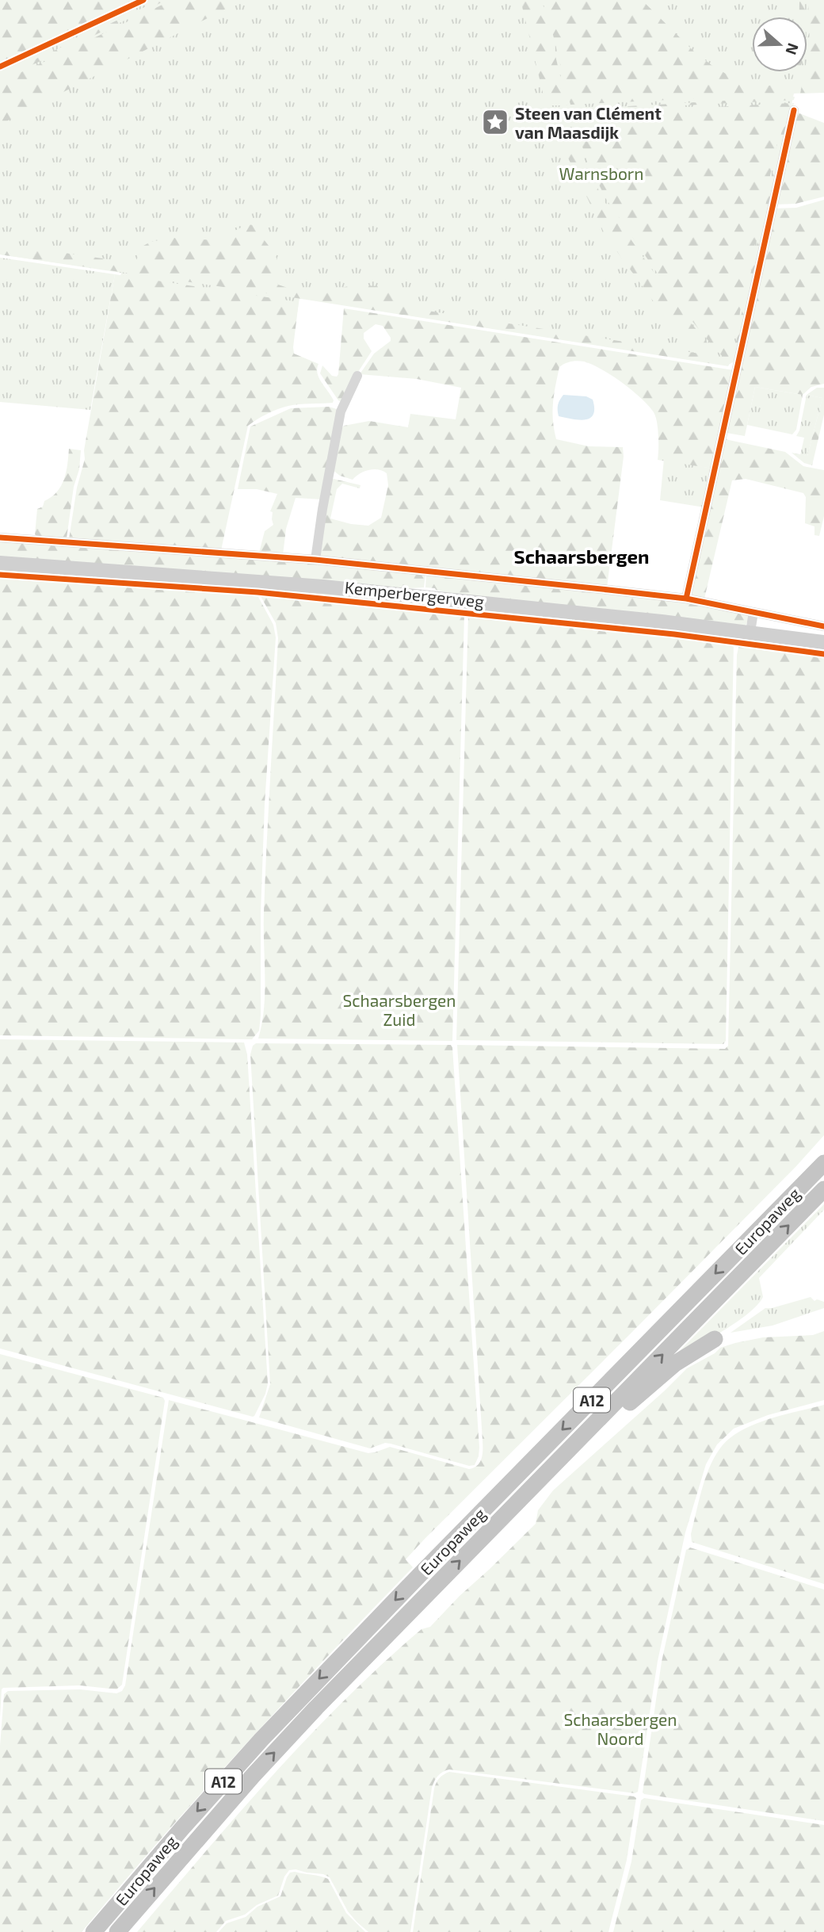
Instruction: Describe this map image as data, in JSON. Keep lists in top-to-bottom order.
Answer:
{
  "streets": {
    "highway": ["Europaweg", "A12"],
    "main road": ["Kemperbergerweg"]
  },
  "crossings": [
    ["Europaweg", "A12"]
  ],
  "districts": ["Schaarsbergen"],
  "parks": ["Warnsborn", "Schaarsbergen Zuid", "Schaarsbergen Noord"],
  "places": {
    "place": ["Steen van Clément van Maasdijk"]
  },
  "north": "right"
}
